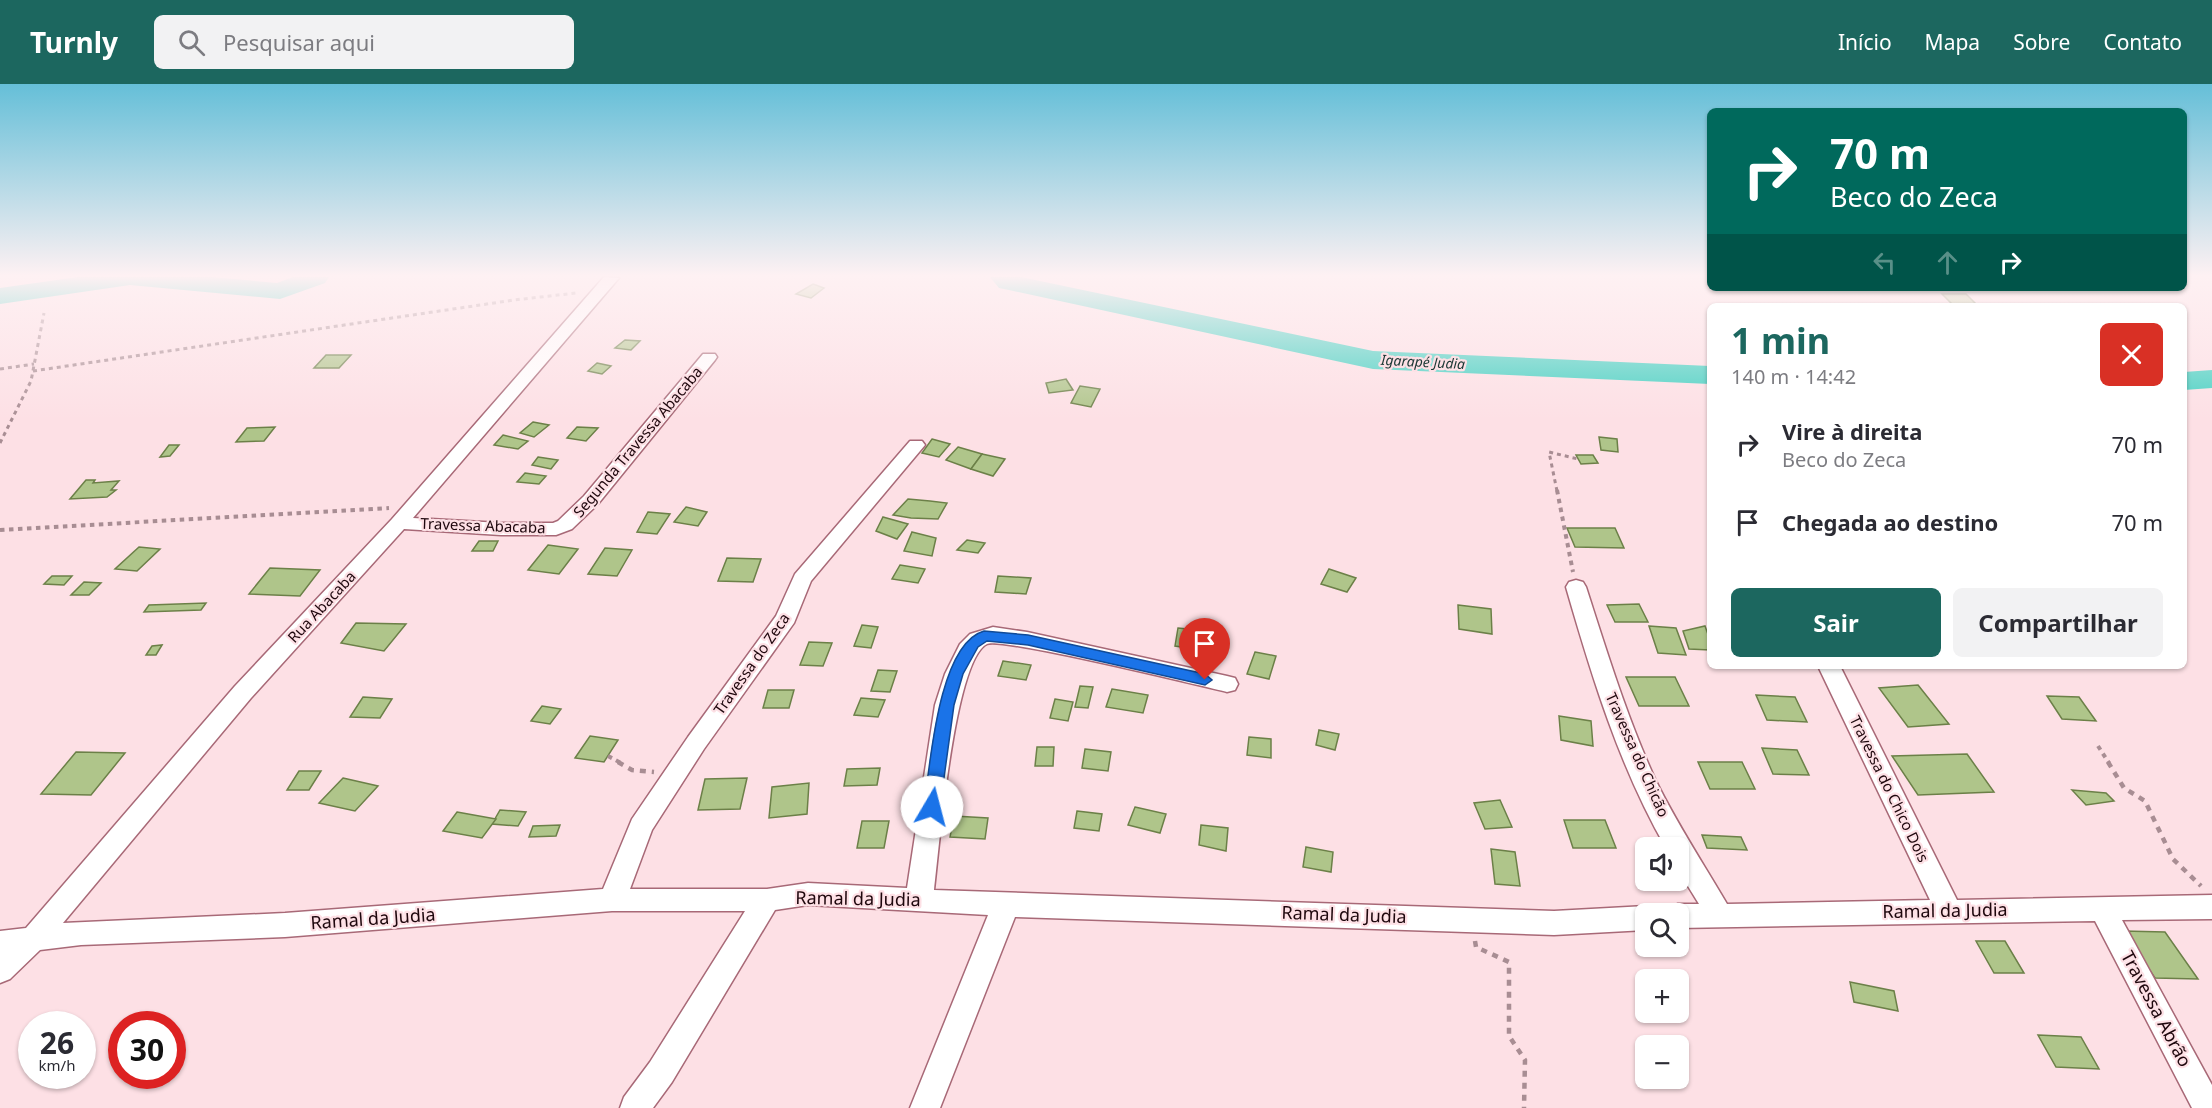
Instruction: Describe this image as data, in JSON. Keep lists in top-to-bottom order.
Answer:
{
  "streets": {
    "street": [
      "Segunda Travessa Abacaba",
      "Travessa Abacaba",
      "Rua Abacaba",
      "Travessa do Zeca",
      "Travessa do Chicão",
      "Travessa do Chico Dois",
      "Ramal da Judia",
      "Travessa Abrão"
    ]
  },
  "crossings": [
    ["Segunda Travessa Abacaba", "Travessa Abacaba"],
    ["Travessa Abacaba", "Rua Abacaba"],
    ["Rua Abacaba", "Ramal da Judia"],
    ["Travessa do Zeca", "Ramal da Judia"],
    ["Travessa do Chicão", "Ramal da Judia"],
    ["Travessa do Chico Dois", "Ramal da Judia"],
    ["Ramal da Judia", "Travessa Abrão"]
  ],
  "water": ["Igarapé Judia"],
  "page": {
    "header": "Turnly",
    "search": "Pesquisar aqui",
    "nav": [
      "Início",
      "Mapa",
      "Sobre",
      "Contato"
    ],
    "turn": ["70 m", "Beco do Zeca"],
    "heading": ["1 min", "140 m · 14:42"],
    "list": [
      {
        "name": "Vire à direita",
        "note": "Beco do Zeca",
        "value": "70 m"
      },
      {
        "name": "Chegada ao destino",
        "value": "70 m"
      }
    ],
    "buttons": ["Sair", "Compartilhar"],
    "map_buttons": ["+", "−"],
    "speed": "26 km/h",
    "limit": "30"
  }
}
